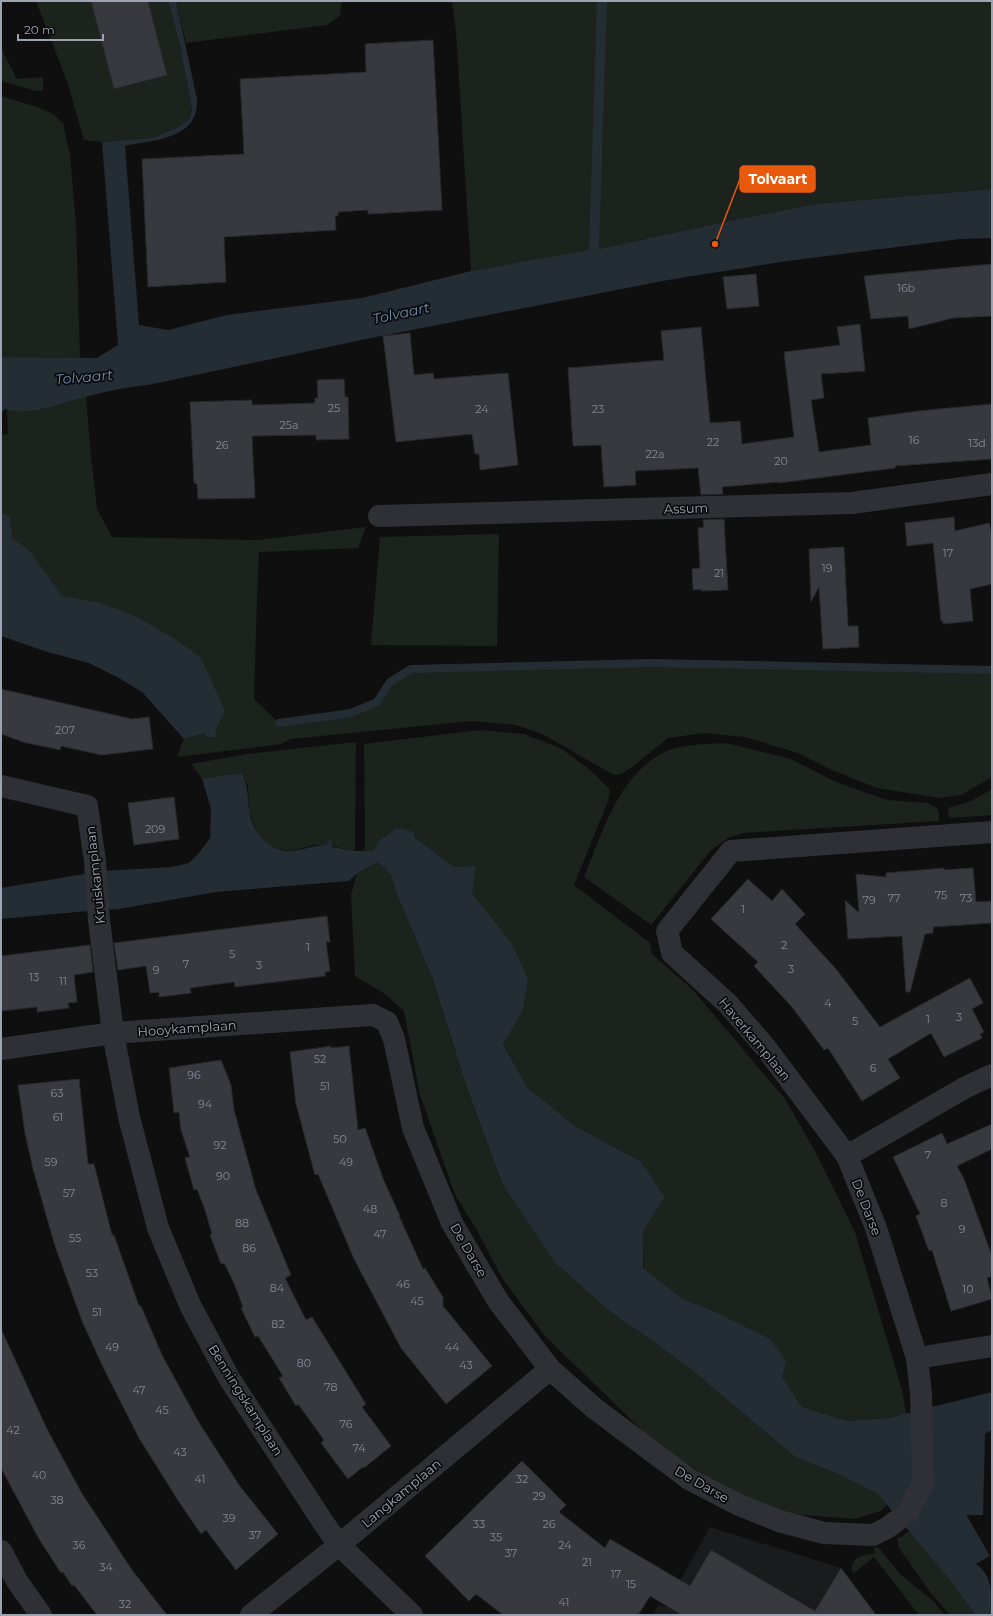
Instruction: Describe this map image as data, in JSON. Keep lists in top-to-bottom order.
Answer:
{
  "streets": {
    "street": [
      "Assum",
      "Kruiskamplaan",
      "Hooykamplaan",
      "Haverkamplaan",
      "De Darse",
      "Benningskamplaan",
      "Langkamplaan"
    ]
  },
  "crossings": [
    ["Kruiskamplaan", "Hooykamplaan"],
    ["Kruiskamplaan", "Benningskamplaan"],
    ["Hooykamplaan", "De Darse"],
    ["Hooykamplaan", "Benningskamplaan"],
    ["Haverkamplaan", "De Darse"],
    ["De Darse", "Langkamplaan"],
    ["Benningskamplaan", "Langkamplaan"]
  ],
  "water": ["Tolvaart"],
  "places": ["Tolvaart"],
  "house_numbers": [
    "16b",
    "25",
    "24",
    "23",
    "25a",
    "16",
    "22",
    "13d",
    "26",
    "22a",
    "20",
    "17",
    "19",
    "21",
    "207",
    "209",
    "75",
    "77",
    "73",
    "79",
    "1",
    "2",
    "1",
    "5",
    "7",
    "3",
    "3",
    "9",
    "13",
    "11",
    "4",
    "3",
    "1",
    "5",
    "52",
    "6",
    "96",
    "51",
    "63",
    "94",
    "61",
    "50",
    "92",
    "7",
    "59",
    "49",
    "90",
    "57",
    "8",
    "48",
    "88",
    "9",
    "47",
    "55",
    "86",
    "53",
    "46",
    "84",
    "10",
    "45",
    "51",
    "82",
    "49",
    "44",
    "80",
    "43",
    "78",
    "47",
    "45",
    "76",
    "42",
    "74",
    "43",
    "40",
    "41",
    "32",
    "29",
    "38",
    "39",
    "33",
    "26",
    "37",
    "35",
    "36",
    "24",
    "37",
    "21",
    "34",
    "17",
    "15",
    "41",
    "32"
  ],
  "scale_bar": "20 m"
}
